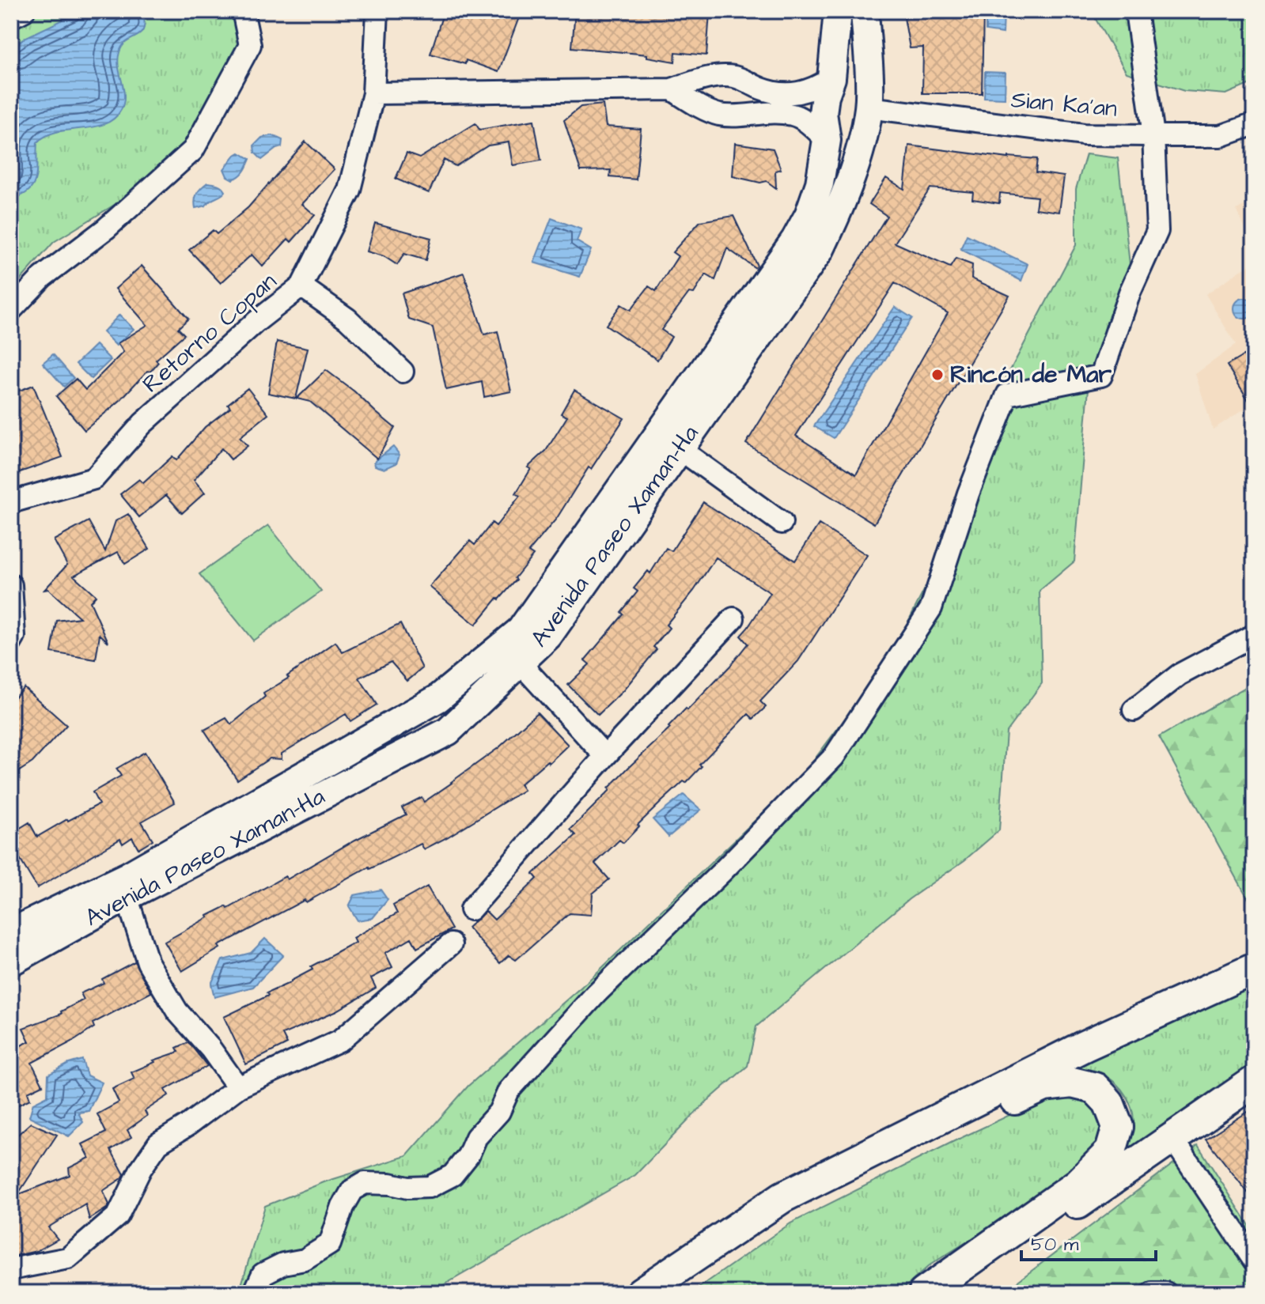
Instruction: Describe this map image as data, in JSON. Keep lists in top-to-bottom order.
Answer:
{
  "streets": {
    "main road": ["Avenida Paseo Xaman-Ha"],
    "street": ["Sian Ka'an", "Retorno Copan"]
  },
  "crossings": [
    ["Sian Ka'an", "Avenida Paseo Xaman-Ha"]
  ],
  "places": ["Rincón de Mar"],
  "scale_bar": "50 m"
}
